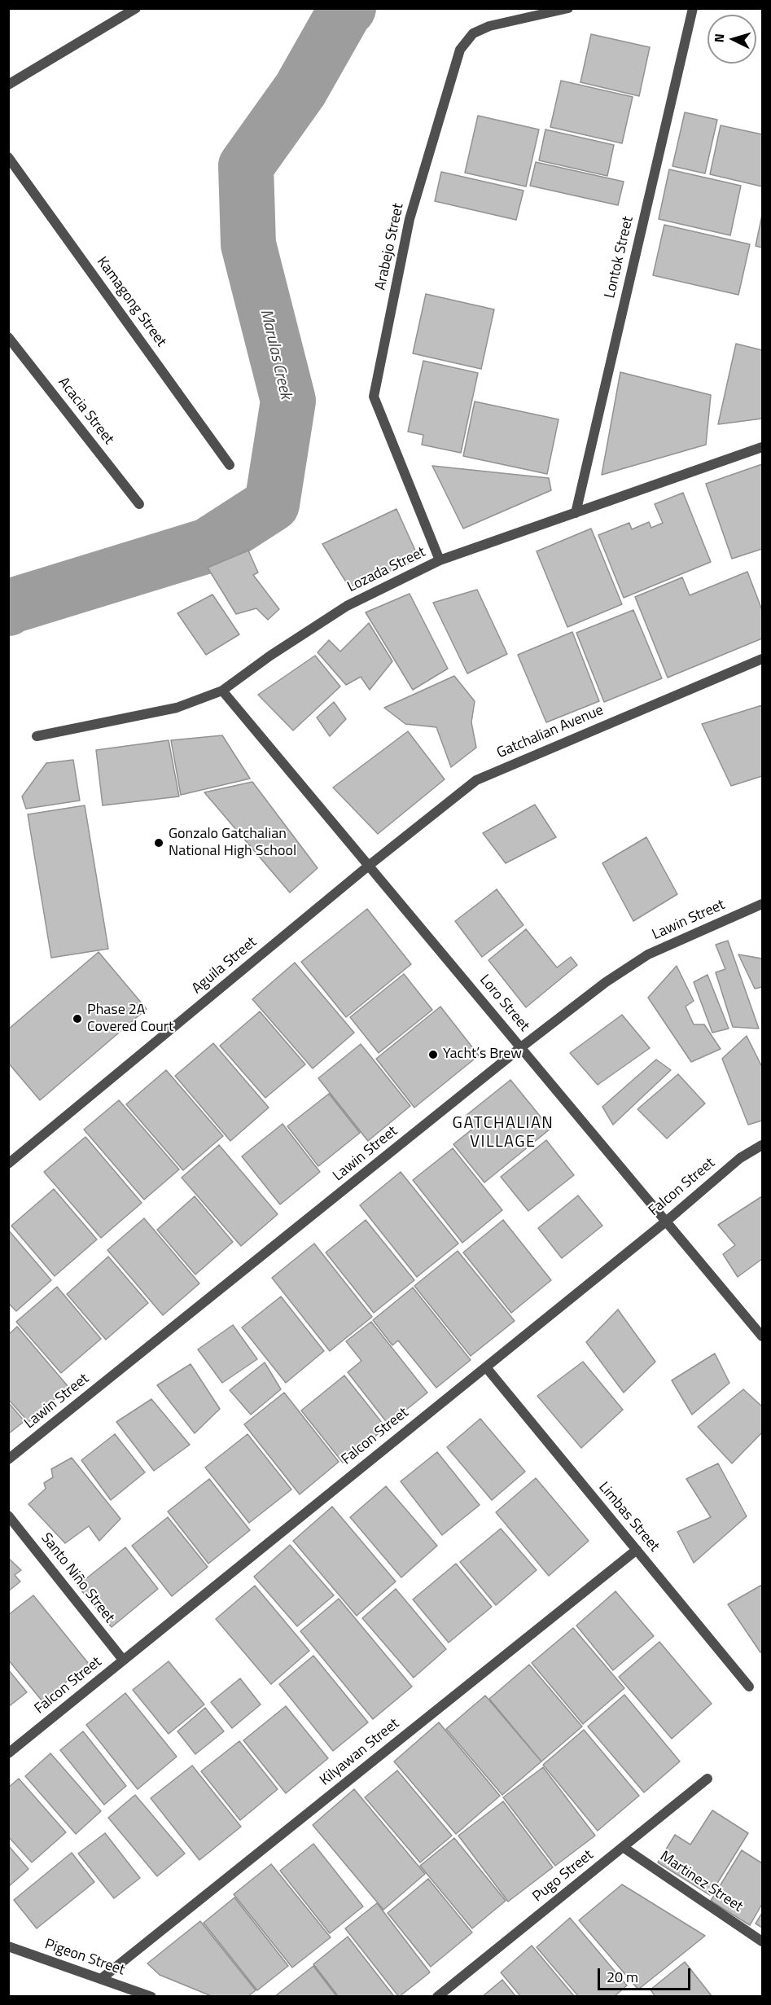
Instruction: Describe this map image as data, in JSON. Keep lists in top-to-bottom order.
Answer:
{
  "streets": {
    "street": [
      "Arabejo Street",
      "Lontok Street",
      "Kamagong Street",
      "Acacia Street",
      "Lozada Street",
      "Gatchalian Avenue",
      "Lawin Street",
      "Aguila Street",
      "Loro Street",
      "Falcon Street",
      "Limbas Street",
      "Santo Niño Street",
      "Kilyawan Street",
      "Pugo Street",
      "Martinez Street",
      "Pigeon Street"
    ]
  },
  "crossings": [
    ["Arabejo Street", "Lozada Street"],
    ["Lontok Street", "Lozada Street"],
    ["Lozada Street", "Loro Street"],
    ["Gatchalian Avenue", "Aguila Street"],
    ["Gatchalian Avenue", "Loro Street"],
    ["Lawin Street", "Loro Street"],
    ["Aguila Street", "Loro Street"],
    ["Loro Street", "Falcon Street"],
    ["Falcon Street", "Limbas Street"],
    ["Falcon Street", "Santo Niño Street"],
    ["Limbas Street", "Kilyawan Street"],
    ["Kilyawan Street", "Pigeon Street"],
    ["Pugo Street", "Martinez Street"]
  ],
  "districts": ["GATCHALIAN VILLAGE"],
  "water": ["Marulas Creek"],
  "places": ["Gonzalo Gatchalian National High School", "Phase 2A Covered Court", "Yacht’s Brew"],
  "scale_bar": "20 m",
  "north": "left"
}
